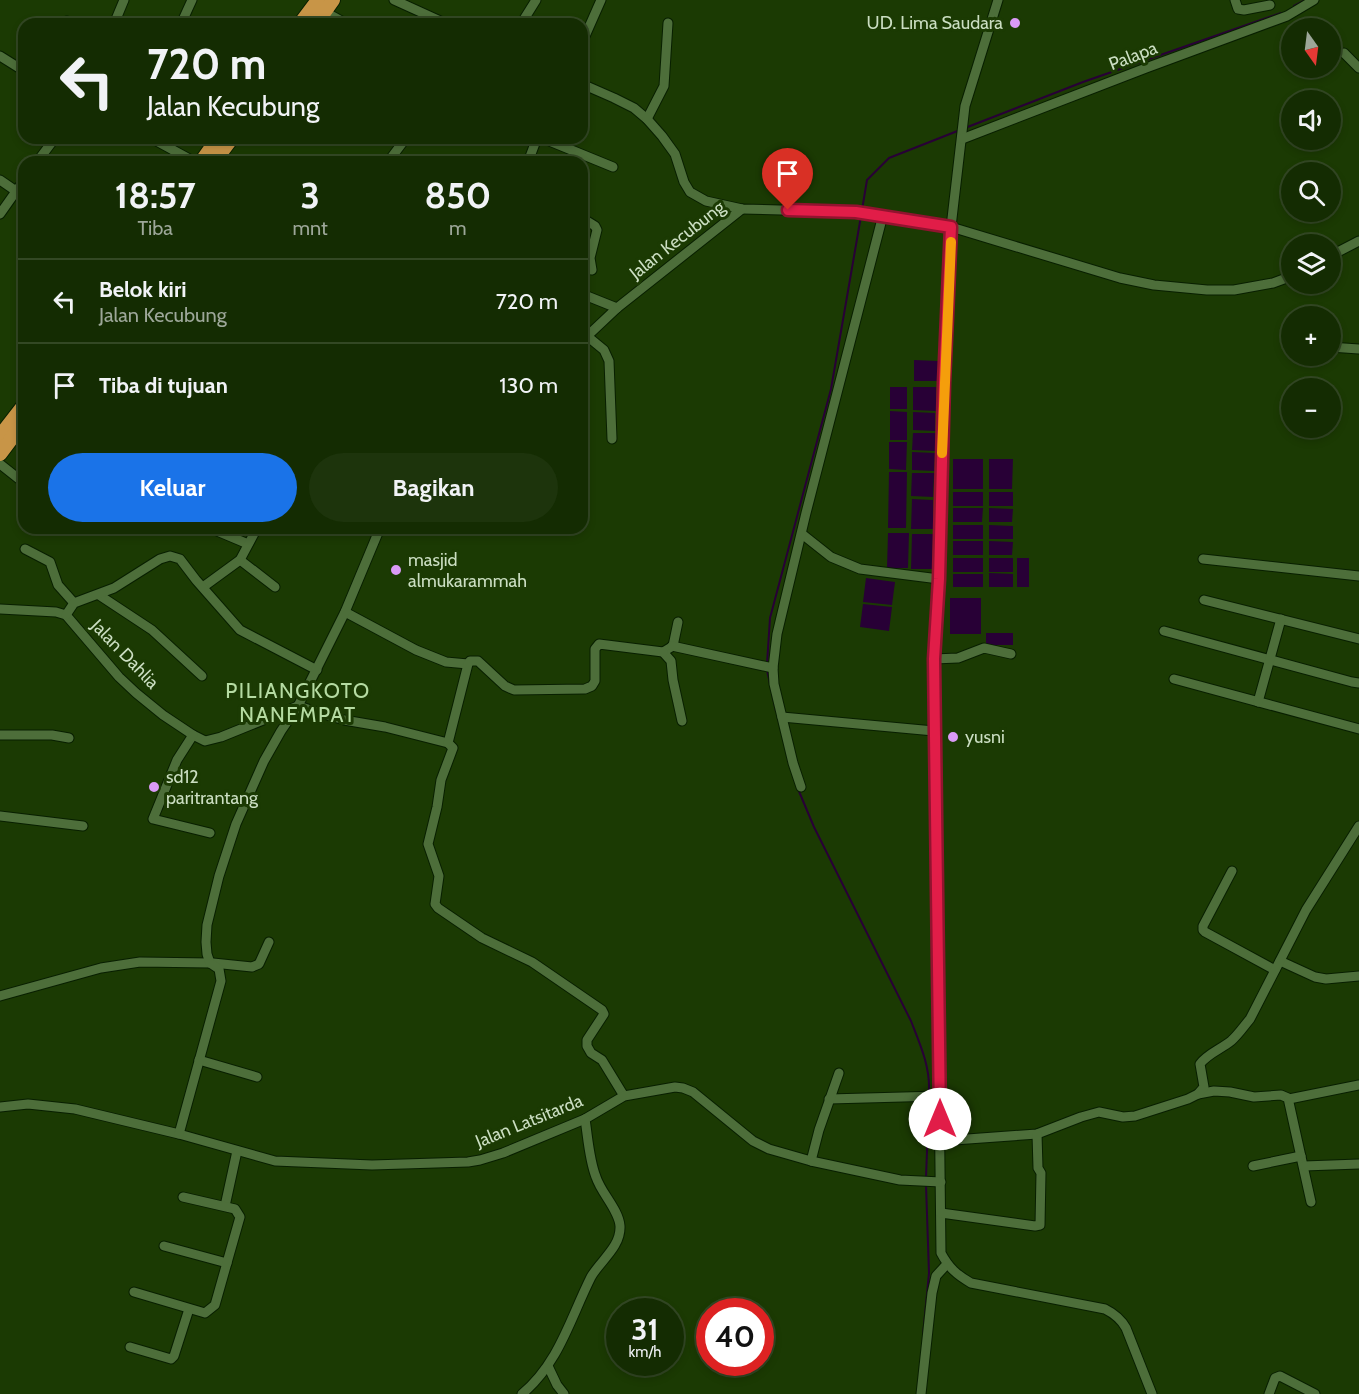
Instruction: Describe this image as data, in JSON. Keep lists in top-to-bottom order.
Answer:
{
  "streets": {
    "street": [
      "Palapa",
      "Jalan Kecubung",
      "Jalan Dahlia",
      "Jalan Latsitarda"
    ]
  },
  "districts": ["PILIANGKOTO NANEMPAT"],
  "places": [
    "UD. Lima Saudara",
    "masjid almukarammah",
    "yusni",
    "sd12 paritrantang"
  ],
  "north": "bottom",
  "page": {
    "map_buttons": ["+", "−"],
    "turn": ["720 m", "Jalan Kecubung"],
    "eta": [
      "18:57",
      "Tiba",
      "3",
      "mnt",
      "850",
      "m"
    ],
    "list": [
      {
        "name": "Belok kiri",
        "note": "Jalan Kecubung",
        "value": "720 m"
      },
      {
        "name": "Tiba di tujuan",
        "value": "130 m"
      }
    ],
    "buttons": ["Keluar", "Bagikan"],
    "speed": "31 km/h",
    "limit": "40"
  }
}
